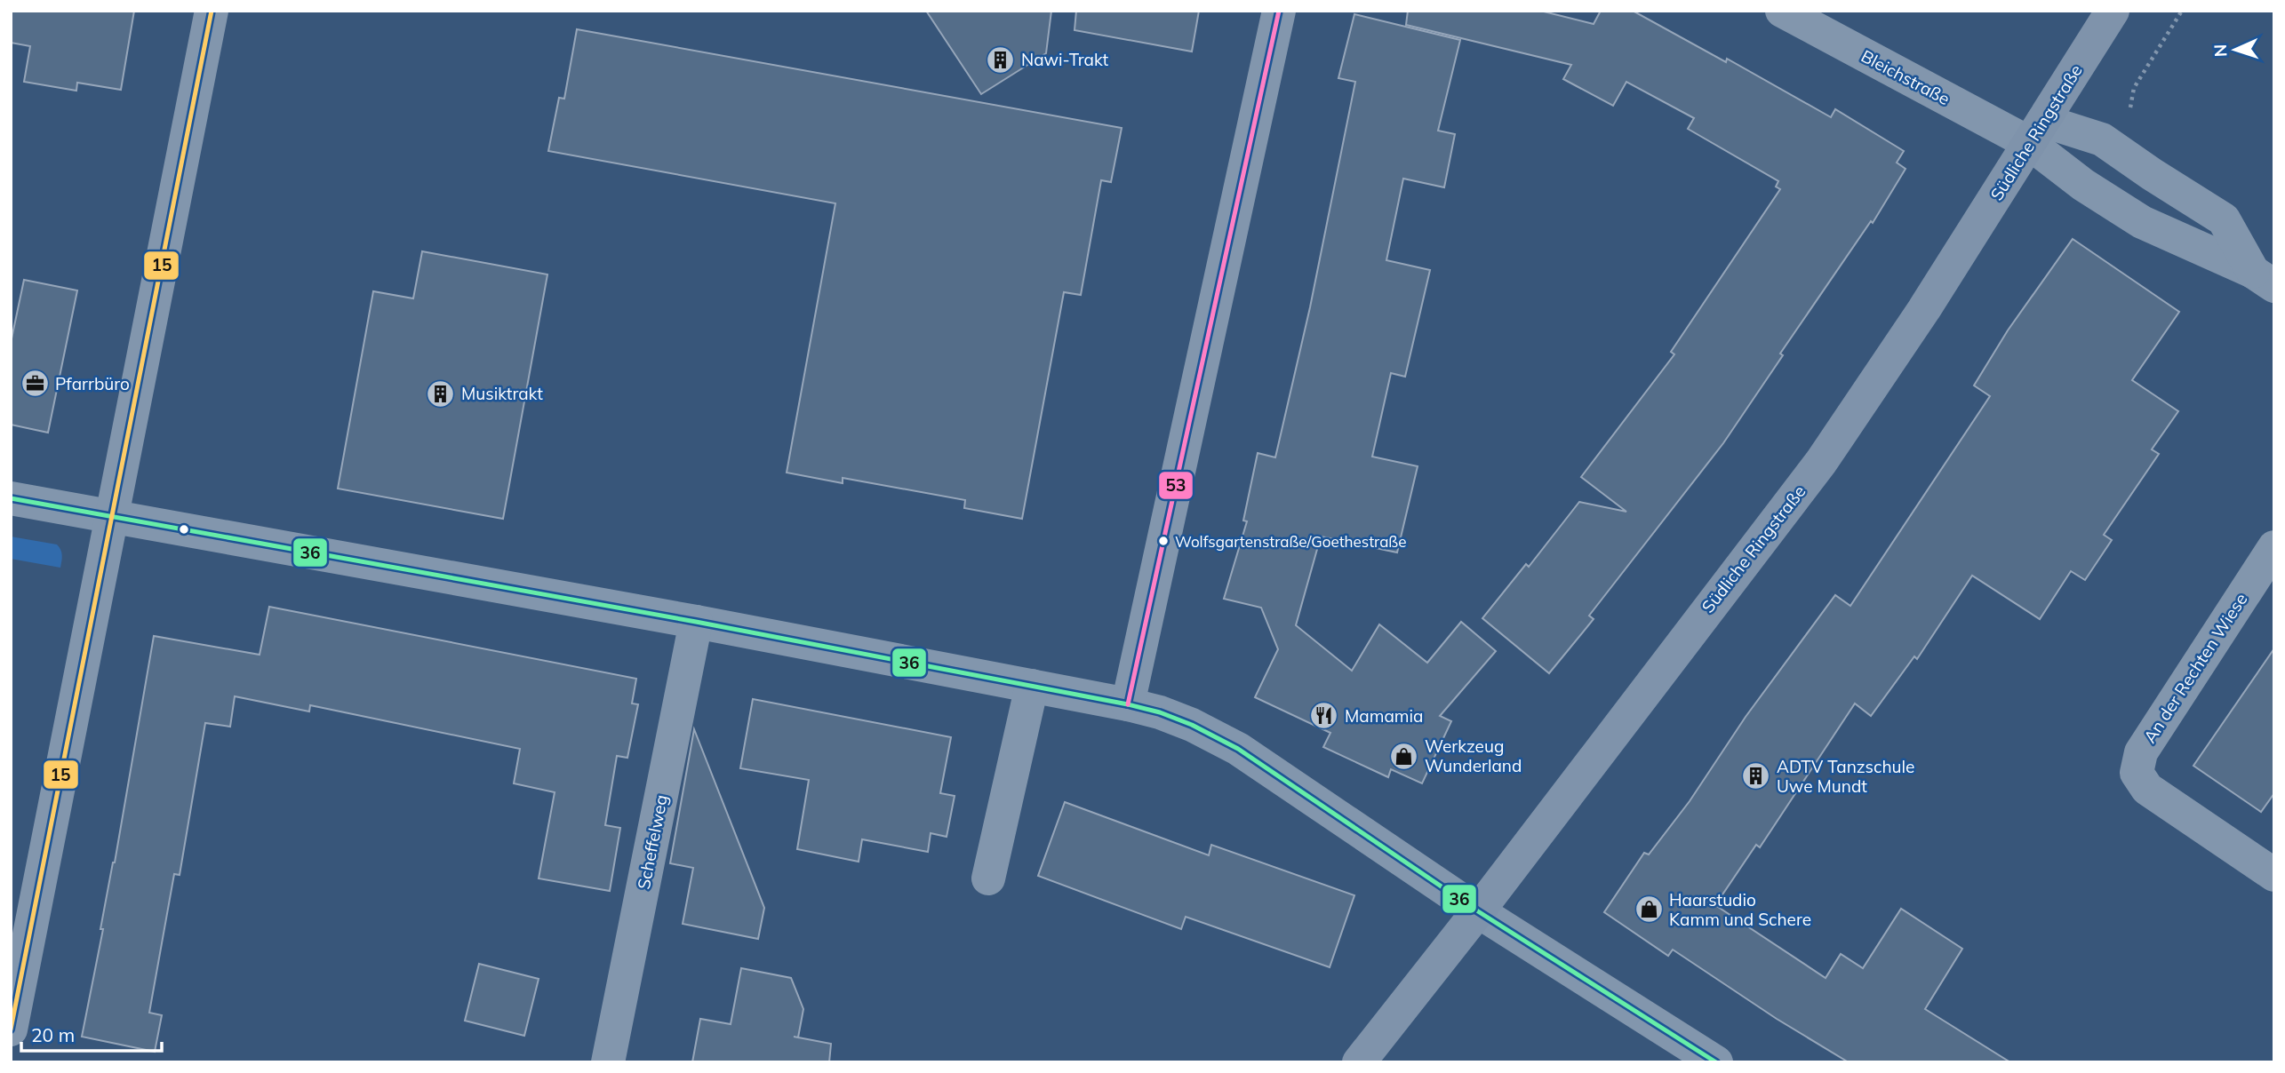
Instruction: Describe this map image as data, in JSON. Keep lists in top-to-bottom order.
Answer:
{
  "streets": {
    "main road": ["Südliche Ringstraße"],
    "street": ["Bleichstraße", "An der Rechten Wiese", "Scheffelweg"]
  },
  "crossings": [
    ["Bleichstraße", "Südliche Ringstraße"]
  ],
  "places": {
    "building": ["Nawi-Trakt", "Musiktrakt", "ADTV Tanzschule Uwe Mundt"],
    "office": ["Pfarrbüro"],
    "other": ["Wolfsgartenstraße/Goethestraße"],
    "restaurant": ["Mamamia"],
    "shop": ["Werkzeug Wunderland", "Haarstudio Kamm und Schere"]
  },
  "lines": ["transit line 53", "transit line 15", "transit line 36"],
  "scale_bar": "20 m",
  "north": "left"
}
